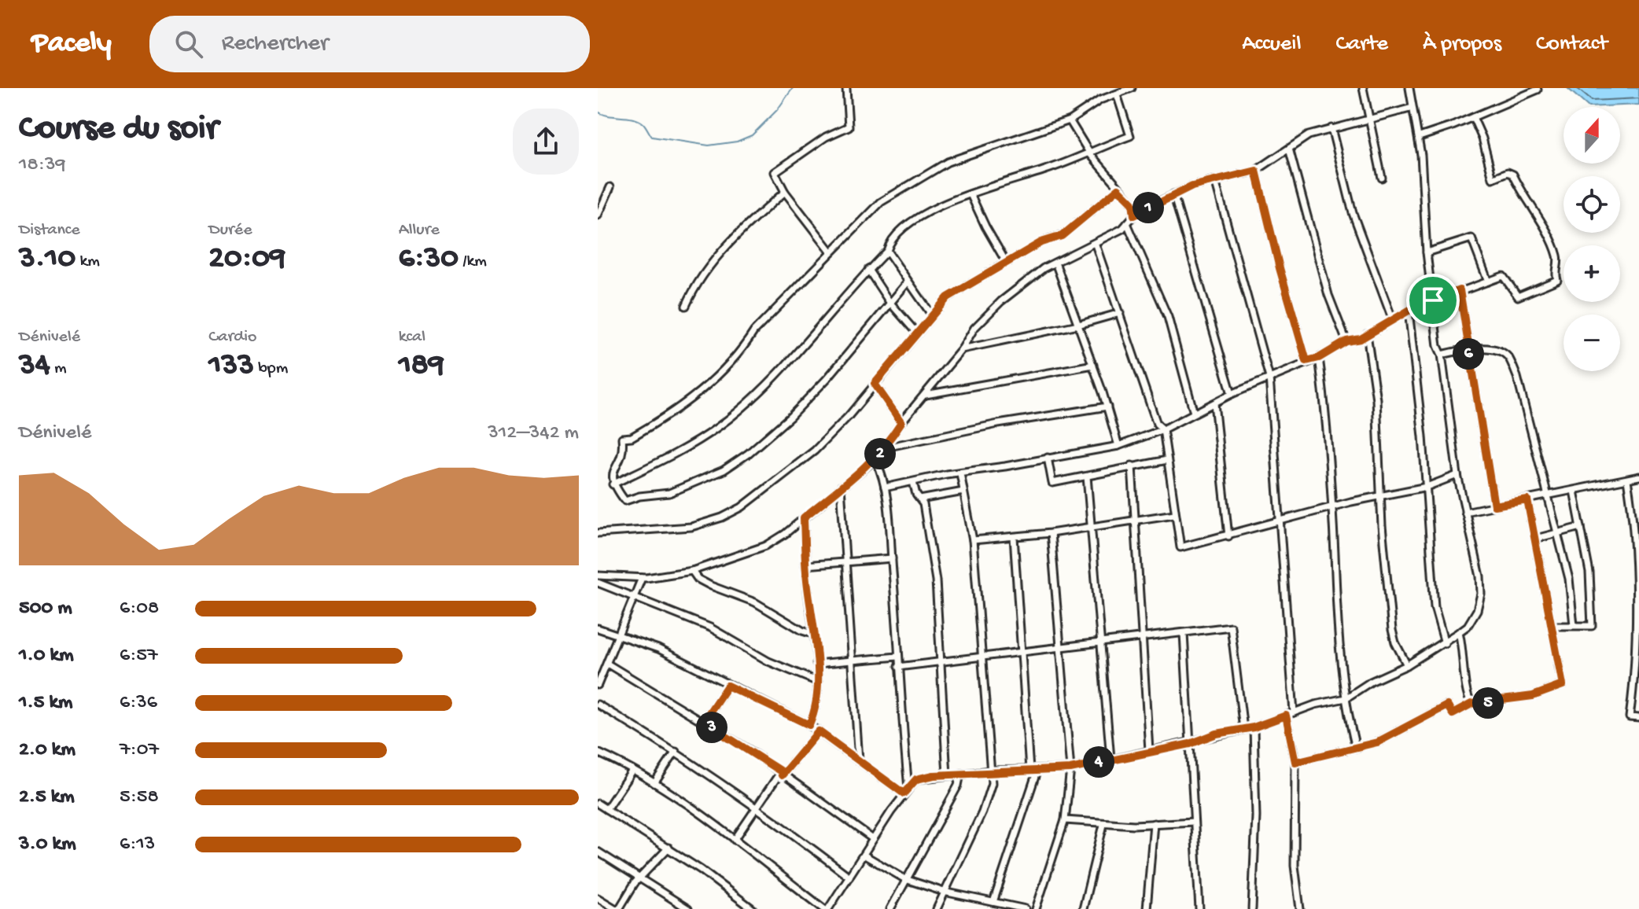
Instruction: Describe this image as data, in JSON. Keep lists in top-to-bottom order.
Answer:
{
  "north": "top",
  "page": {
    "header": "Pacely",
    "search": "Rechercher",
    "nav": [
      "Accueil",
      "Carte",
      "À propos",
      "Contact"
    ],
    "heading": ["Course du soir", "18:39"],
    "map_buttons": ["+", "−"],
    "pins": [
      "1",
      "6",
      "2",
      "5",
      "3",
      "4"
    ],
    "stats": [
      ["Distance", "3.10 km"],
      ["Durée", "20:09"],
      ["Allure", "6:30 /km"],
      ["Dénivelé", "34 m"],
      ["Cardio", "133 bpm"],
      ["kcal", "189"]
    ],
    "chart": ["Dénivelé", "312–342 m"],
    "list": [
      {
        "name": "500 m",
        "note": "6:08"
      },
      {
        "name": "1.0 km",
        "note": "6:57"
      },
      {
        "name": "1.5 km",
        "note": "6:36"
      },
      {
        "name": "2.0 km",
        "note": "7:07"
      },
      {
        "name": "2.5 km",
        "note": "5:58"
      },
      {
        "name": "3.0 km",
        "note": "6:13"
      }
    ]
  }
}
